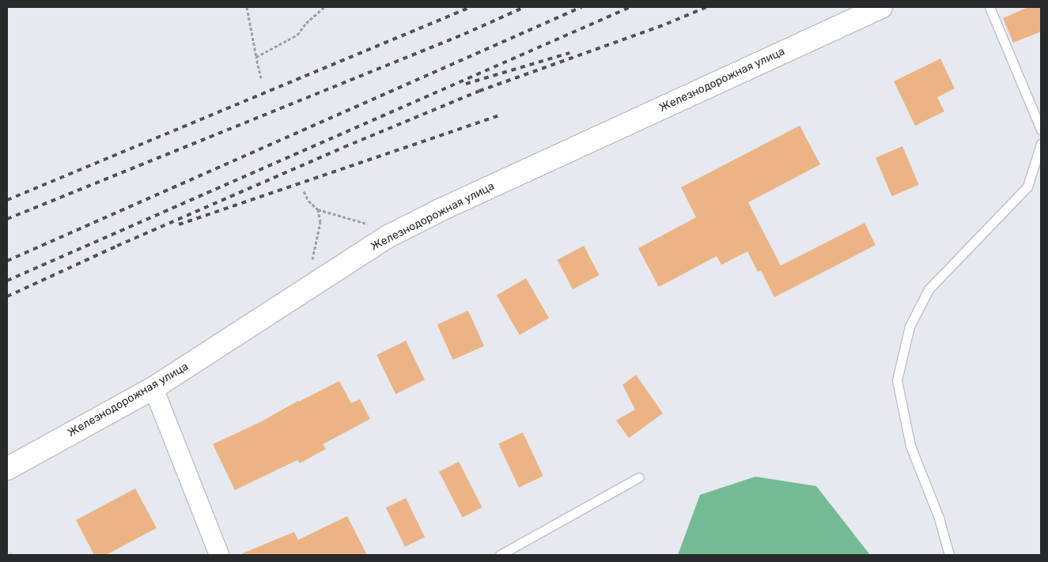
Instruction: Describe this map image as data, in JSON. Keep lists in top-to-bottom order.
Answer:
{
  "streets": {
    "street": ["Железнодорожная улица"]
  }
}
